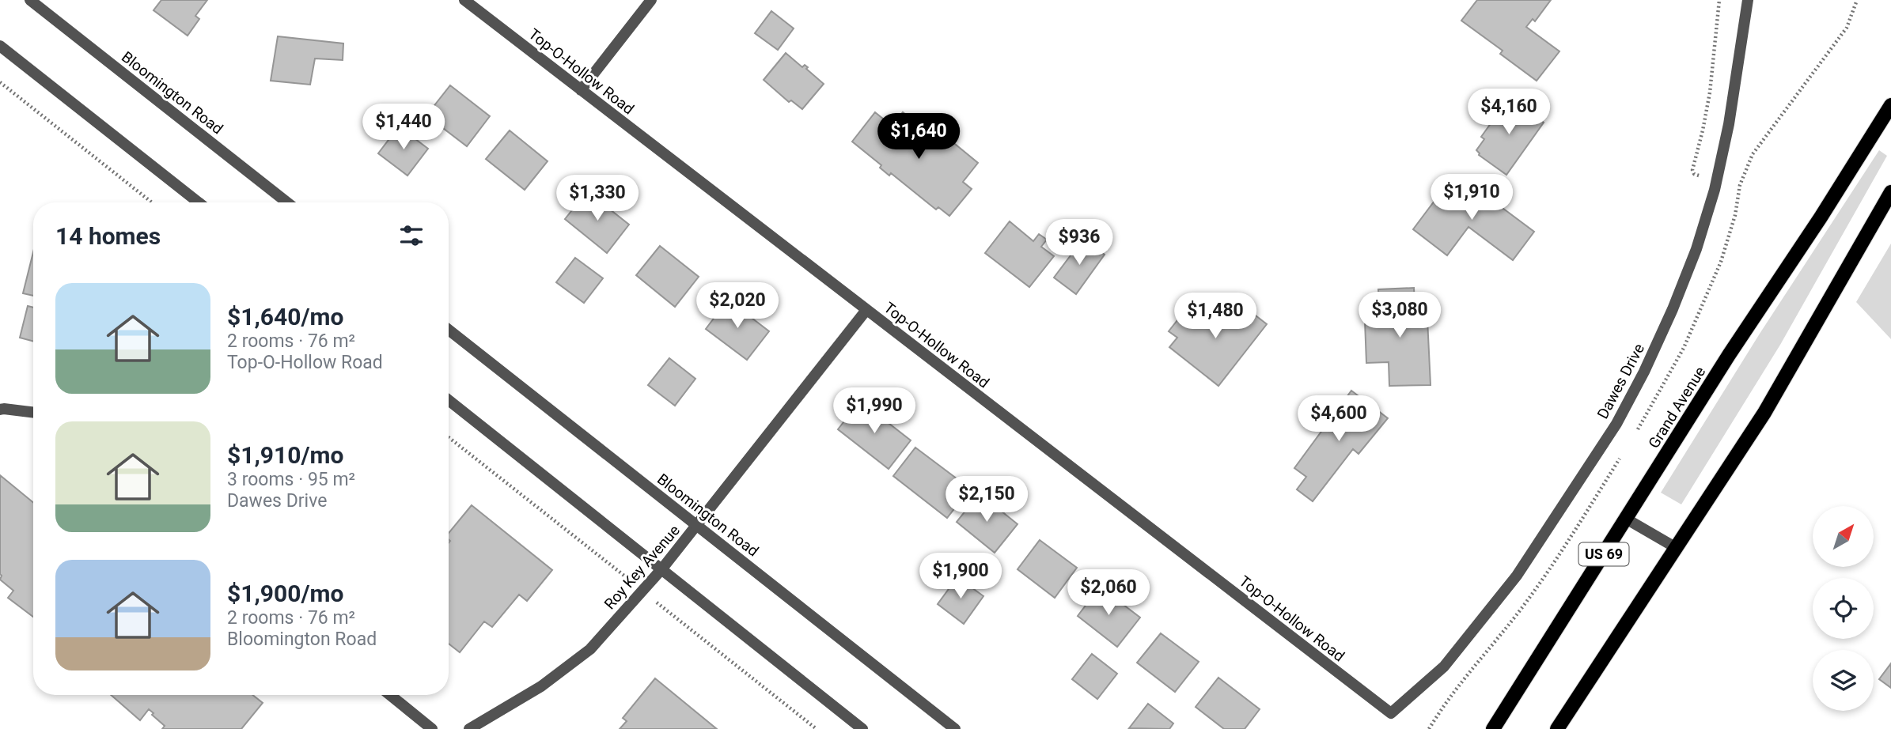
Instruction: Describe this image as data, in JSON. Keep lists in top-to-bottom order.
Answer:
{
  "streets": {
    "main road": ["Grand Avenue", "US 69"],
    "street": [
      "Top-O-Hollow Road",
      "Bloomington Road",
      "Dawes Drive",
      "Roy Key Avenue"
    ]
  },
  "crossings": [
    ["Top-O-Hollow Road", "Dawes Drive"],
    ["Top-O-Hollow Road", "Roy Key Avenue"],
    ["Bloomington Road", "Roy Key Avenue"]
  ],
  "north": "top right",
  "page": {
    "price": [
      "$4,160",
      "$1,440",
      "$1,640",
      "$1,910",
      "$1,330",
      "$936",
      "$2,020",
      "$3,080",
      "$1,480",
      "$1,990",
      "$4,600",
      "$2,150",
      "$1,900",
      "$2,060"
    ],
    "heading": "14 homes",
    "list": [
      {
        "name": "$1,640/mo",
        "note": "2 rooms · 76 m² · Top-O-Hollow Road"
      },
      {
        "name": "$1,910/mo",
        "note": "3 rooms · 95 m² · Dawes Drive"
      },
      {
        "name": "$1,900/mo",
        "note": "2 rooms · 76 m² · Bloomington Road"
      }
    ]
  }
}
